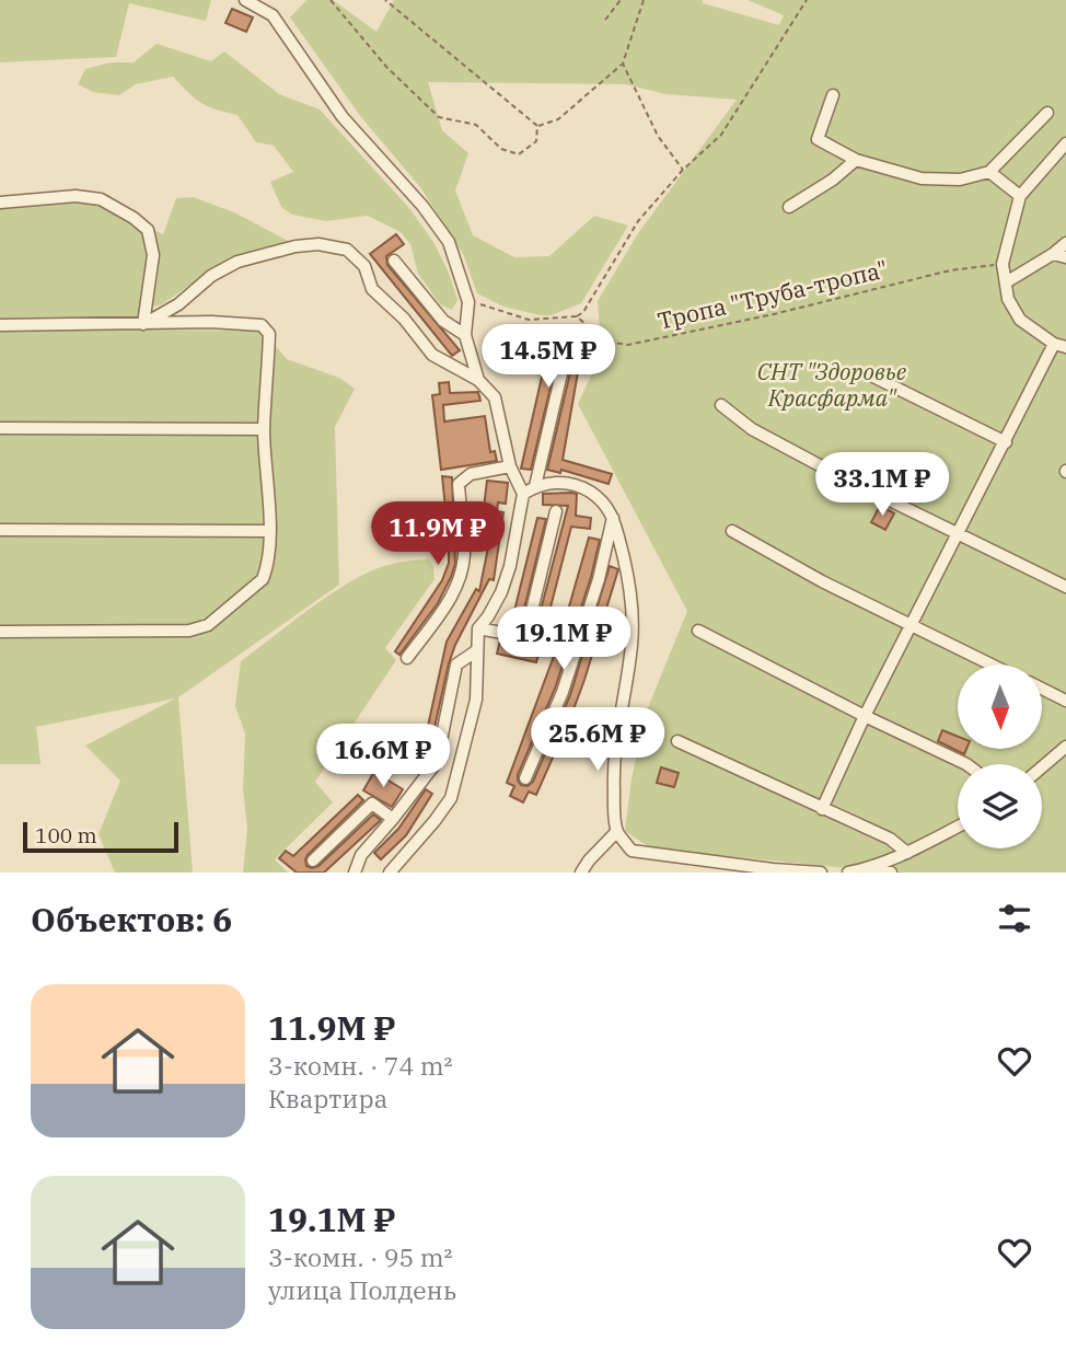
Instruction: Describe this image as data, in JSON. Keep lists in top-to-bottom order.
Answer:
{
  "streets": {
    "path": ["Тропа \"Труба-тропа\""]
  },
  "parks": ["СНТ \"Здоровье Красфарма\""],
  "scale_bar": "100 m",
  "north": "bottom",
  "page": {
    "price": [
      "14.5M ₽",
      "33.1M ₽",
      "11.9M ₽",
      "19.1M ₽",
      "25.6M ₽",
      "16.6M ₽"
    ],
    "scale": "100 m",
    "heading": "Объектов: 6",
    "list": [
      {
        "name": "11.9M ₽",
        "note": "3-комн. · 74 m² · Квартира"
      },
      {
        "name": "19.1M ₽",
        "note": "3-комн. · 95 m² · улица Полдень"
      }
    ]
  }
}
